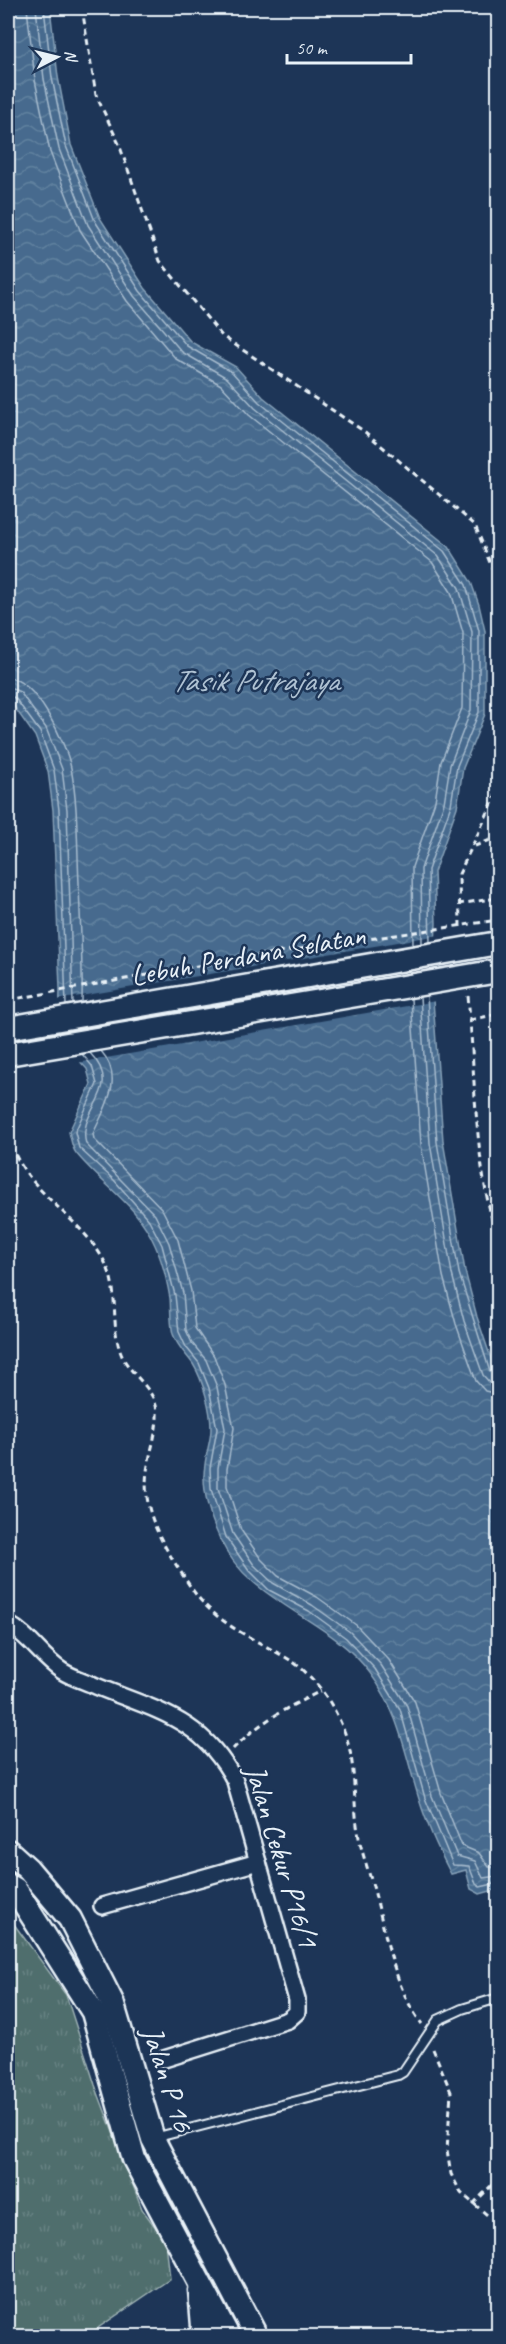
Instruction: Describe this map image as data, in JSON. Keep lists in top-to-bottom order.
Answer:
{
  "streets": {
    "street": ["Lebuh Perdana Selatan", "Jalan Cekur P16/1", "Jalan P 16"]
  },
  "water": ["Tasik Putrajaya"],
  "scale_bar": "50 m",
  "north": "right"
}
